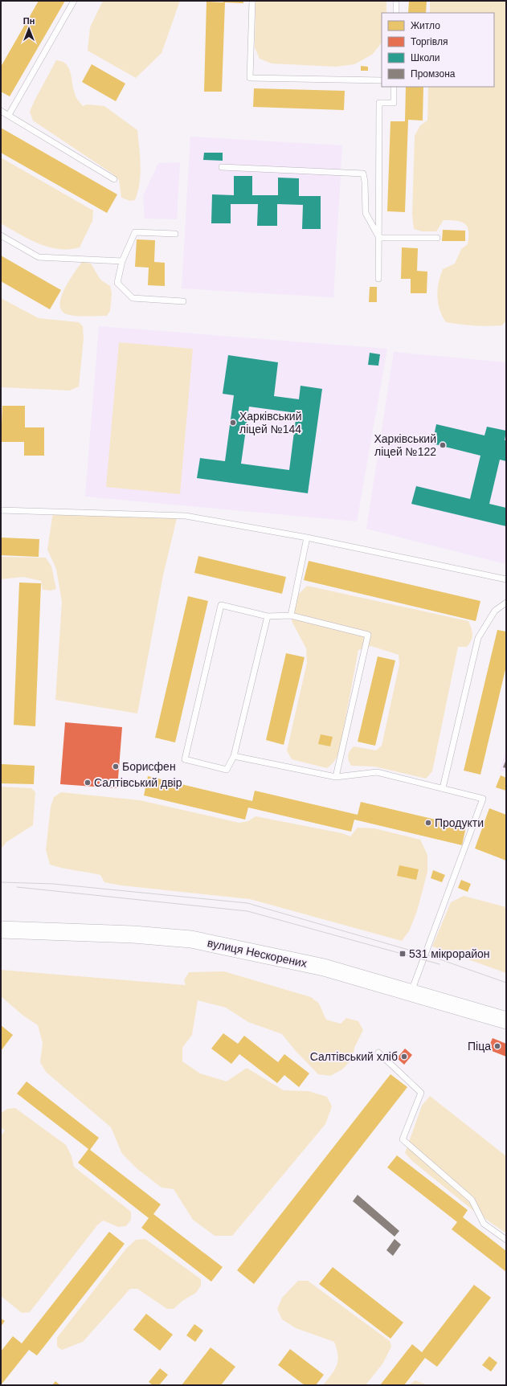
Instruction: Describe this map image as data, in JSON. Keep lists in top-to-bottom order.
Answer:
{
  "streets": {
    "main road": ["вулиця Нескорених"]
  },
  "places": {
    "other": [
      "Харківський ліцей №144",
      "Харківський ліцей №122",
      "Борисфен",
      "Салтівський двір",
      "Продукти",
      "Піца",
      "Салтівський хліб"
    ],
    "transit": ["531 мікрорайон"]
  },
  "legend": [
    "Житло",
    "Торгівля",
    "Школи",
    "Промзона"
  ],
  "north": "top"
}
